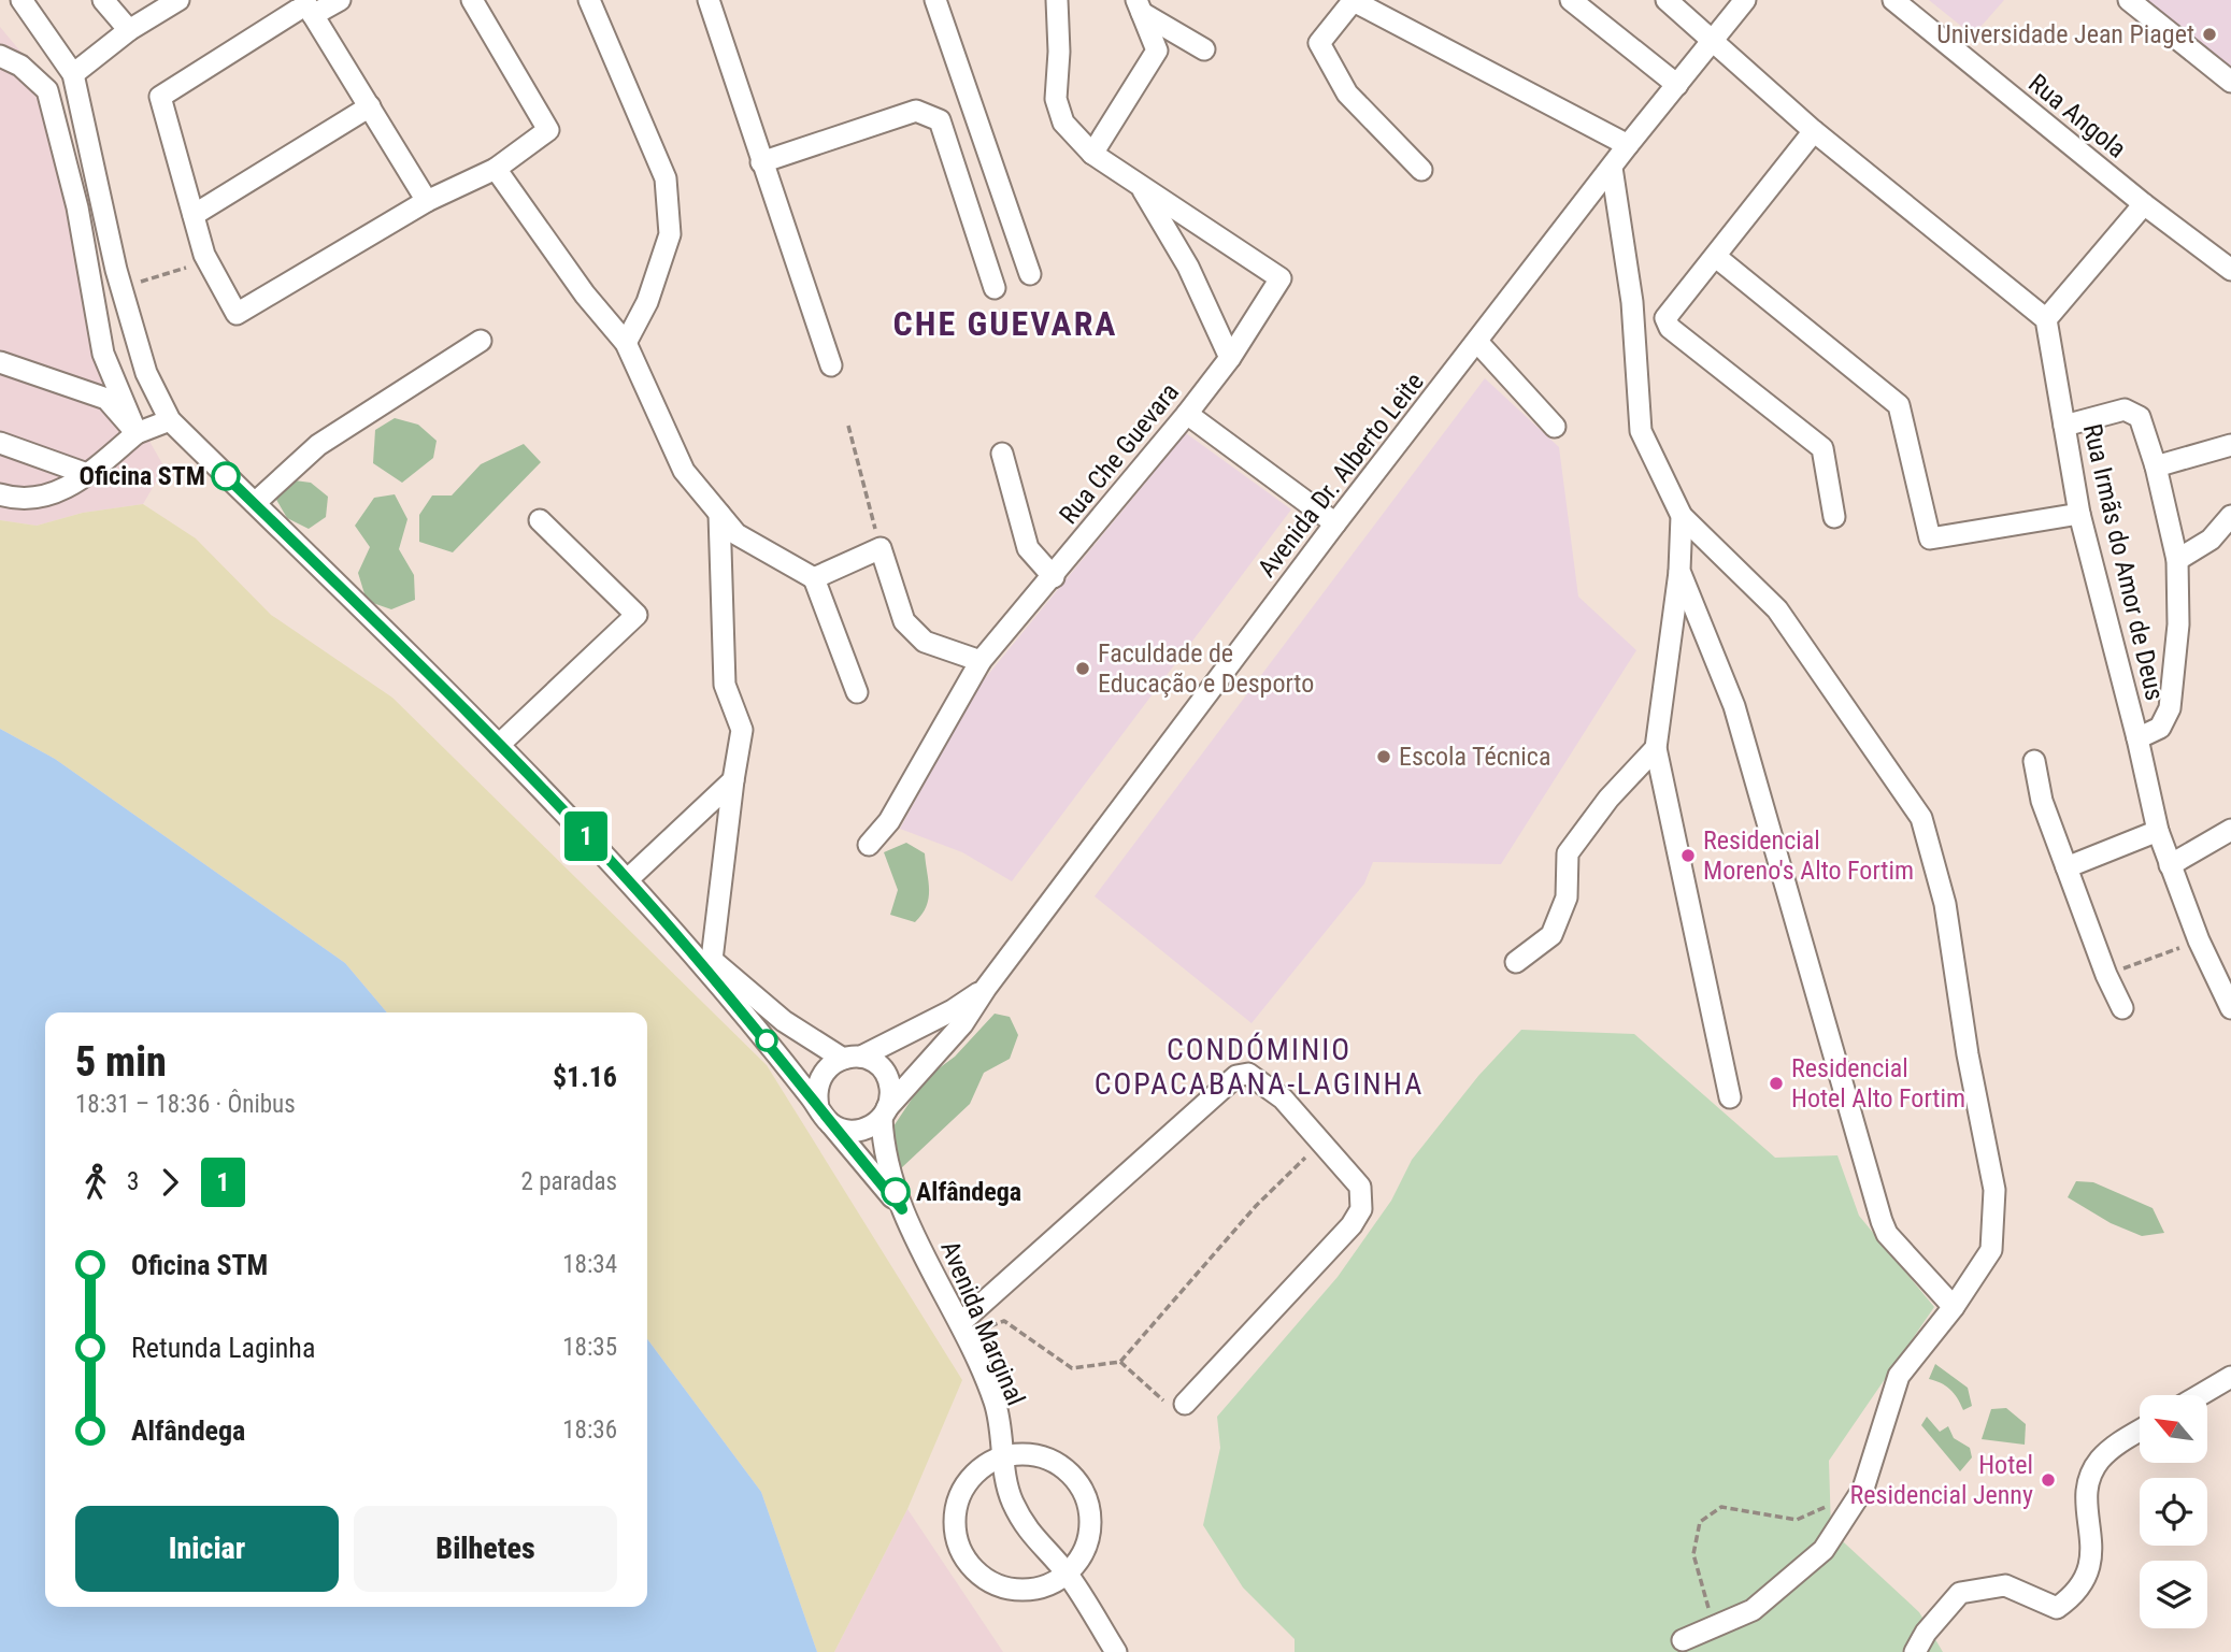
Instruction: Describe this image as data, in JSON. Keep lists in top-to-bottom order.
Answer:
{
  "streets": {
    "street": [
      "Rua Angola",
      "Rua Che Guevara",
      "Avenida Dr. Alberto Leite",
      "Rua Irmãs do Amor de Deus",
      "Avenida Marginal"
    ]
  },
  "crossings": [
    ["Avenida Dr. Alberto Leite", "Avenida Marginal"]
  ],
  "districts": ["CHE GUEVARA", "CONDÓMINIO COPACABANA-LAGINHA"],
  "places": [
    "Universidade Jean Piaget",
    "Oficina STM",
    "Faculdade de Educação e Desporto",
    "Escola Técnica",
    "Residencial Moreno's Alto Fortim",
    "Residencial Hotel Alto Fortim",
    "Alfândega",
    "Hotel Residencial Jenny"
  ],
  "lines": ["bus line 1"],
  "north": "top left",
  "page": {
    "on_map": "1",
    "heading": ["5 min", "18:31 – 18:36 · Ônibus", "$1.16"],
    "legs": ["3", "1", "2 paradas"],
    "list": [
      {
        "name": "Oficina STM",
        "value": "18:34"
      },
      {
        "name": "Retunda Laginha",
        "value": "18:35"
      },
      {
        "name": "Alfândega",
        "value": "18:36"
      }
    ],
    "buttons": ["Iniciar", "Bilhetes"]
  }
}
